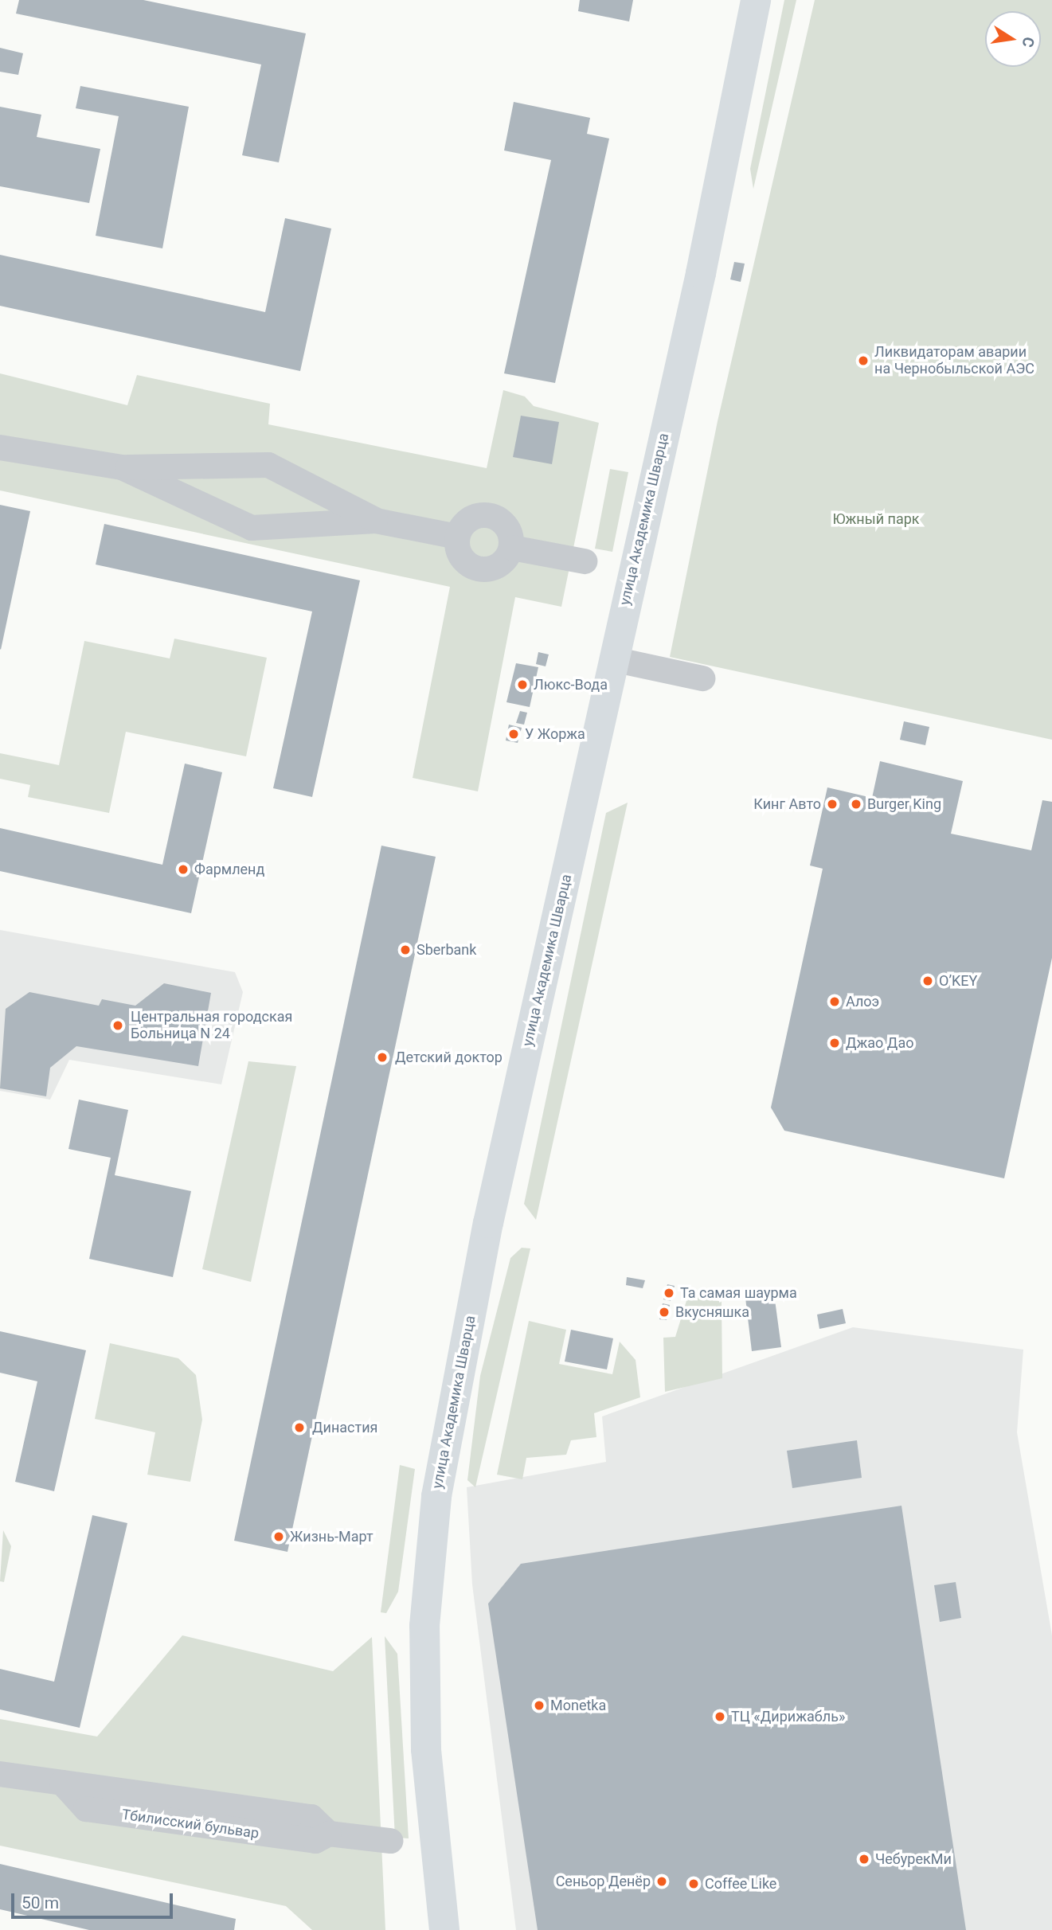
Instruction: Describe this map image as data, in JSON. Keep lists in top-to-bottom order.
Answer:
{
  "streets": {
    "street": ["улица Академика Шварца", "Тбилисский бульвар"]
  },
  "parks": ["Южный парк"],
  "places": [
    "Ликвидаторам аварии на Чернобыльской АЭС",
    "Люкс-Вода",
    "У Жоржа",
    "Кинг Авто",
    "Burger King",
    "Фармленд",
    "Sberbank",
    "O’KEY",
    "Алоэ",
    "Центральная городская Больница N 24",
    "Джао Дао",
    "Детский доктор",
    "Та самая шаурма",
    "Вкусняшка",
    "Династия",
    "Жизнь-Март",
    "Monetka",
    "ТЦ «Дирижабль»",
    "ЧебурекМи",
    "Сеньор Денёр",
    "Coffee Like"
  ],
  "scale_bar": "50 m",
  "north": "right"
}
